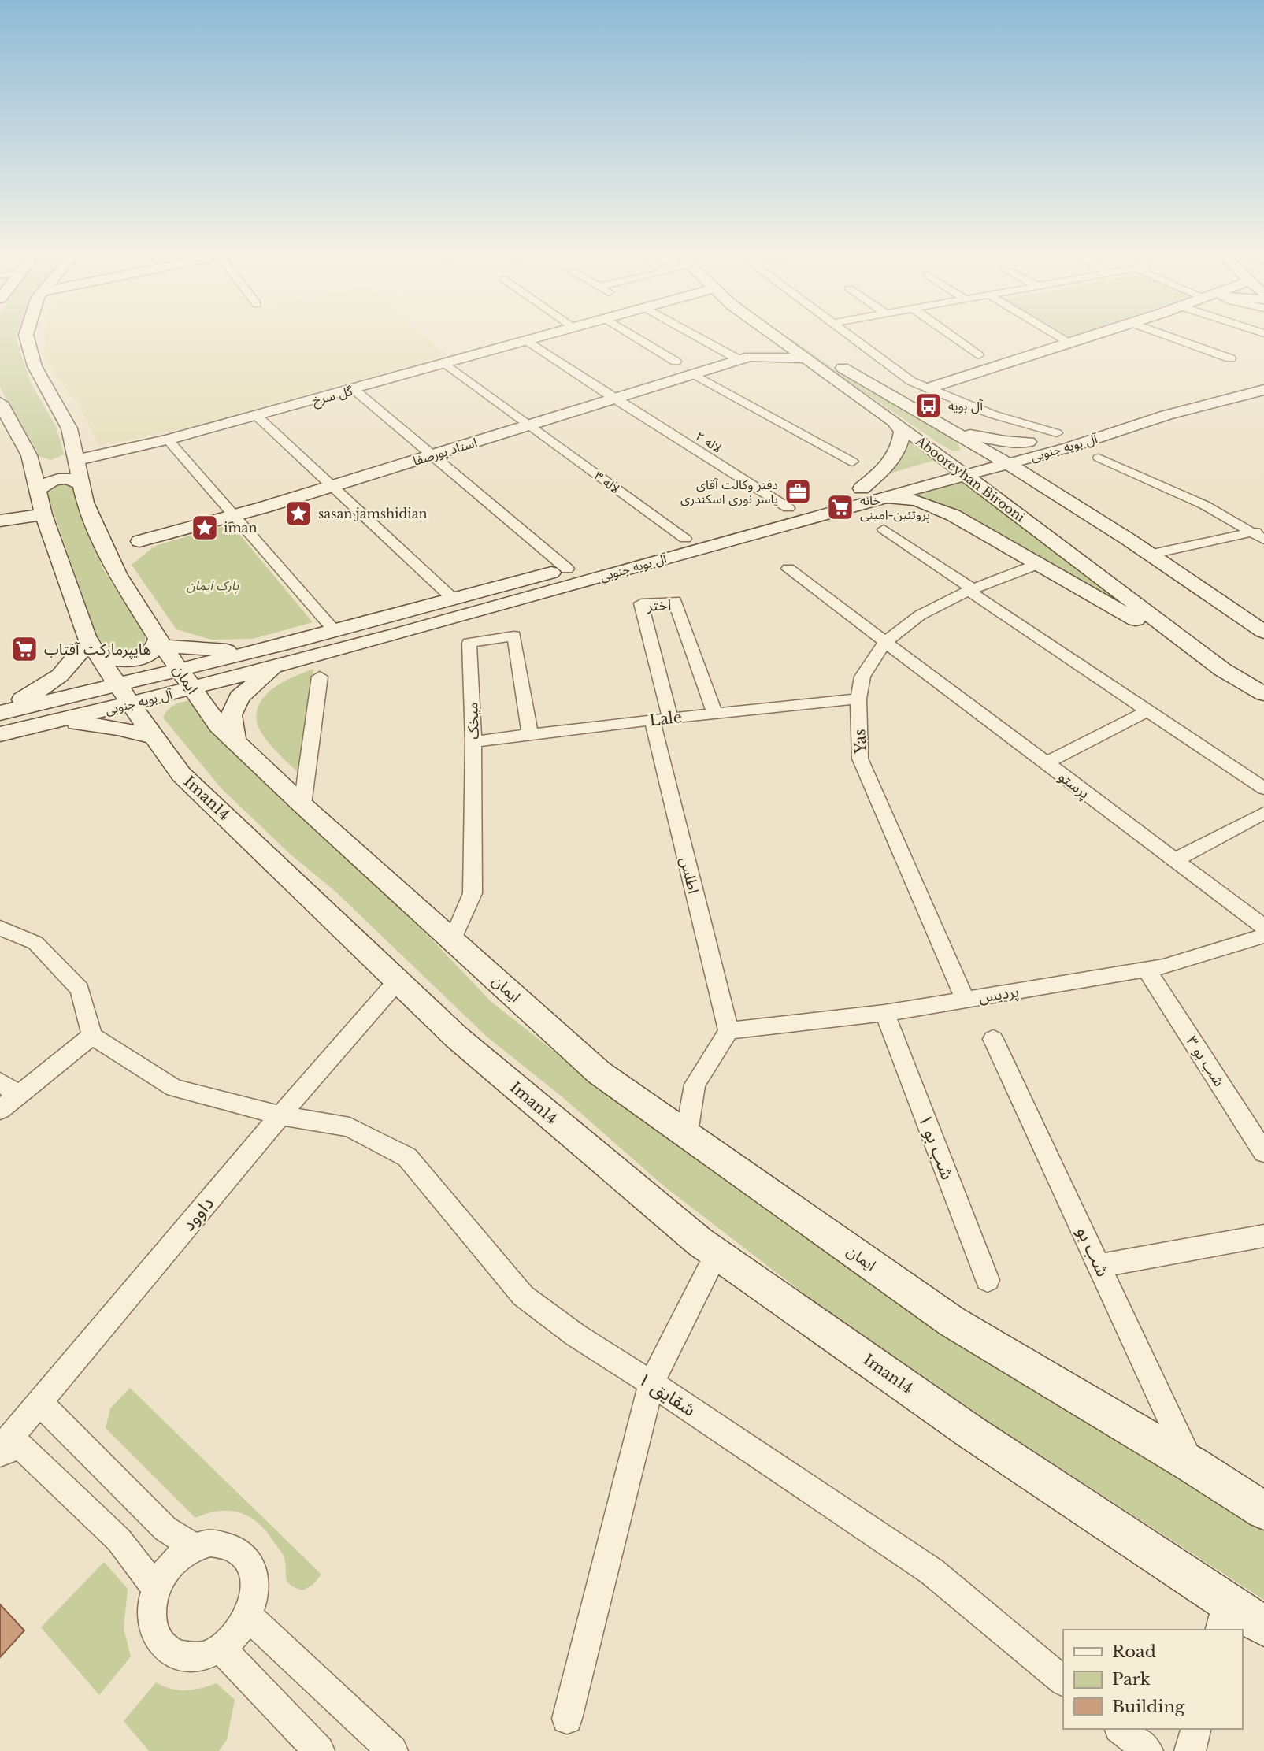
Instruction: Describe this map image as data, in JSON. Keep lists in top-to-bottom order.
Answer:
{
  "streets": {
    "main road": [
      "گل سرخ",
      "آل بویه جنوبی",
      "استاد پورصفا",
      "Abooreyhan Birooni",
      "ایمان",
      "Iman14"
    ],
    "street": [
      "لاله ۲",
      "لاله ۳",
      "اختر",
      "Lale",
      "میخک",
      "Yas",
      "پرستو",
      "اطلس",
      "پردیس",
      "شب بو ۳",
      "شب بو ۱",
      "داوود",
      "شب بو",
      "شقایق ۱"
    ]
  },
  "crossings": [
    ["گل سرخ", "لاله ۲"],
    ["گل سرخ", "ایمان"],
    ["گل سرخ", "Iman14"],
    ["لاله ۲", "آل بویه جنوبی"],
    ["لاله ۲", "استاد پورصفا"],
    ["آل بویه جنوبی", "Abooreyhan Birooni"],
    ["آل بویه جنوبی", "لاله ۳"],
    ["آل بویه جنوبی", "ایمان"],
    ["آل بویه جنوبی", "Iman14"],
    ["استاد پورصفا", "لاله ۳"],
    ["اختر", "Lale"],
    ["ایمان", "میخک"],
    ["ایمان", "Iman14"],
    ["ایمان", "شب بو"],
    ["Lale", "میخک"],
    ["Lale", "Yas"],
    ["Lale", "اطلس"],
    ["Yas", "پرستو"],
    ["Yas", "پردیس"],
    ["Iman14", "داوود"],
    ["اطلس", "پردیس"],
    ["پردیس", "شب بو ۳"],
    ["پردیس", "شب بو ۱"],
    ["داوود", "شقایق ۱"]
  ],
  "parks": ["پارک ایمان"],
  "places": {
    "bus stop": ["آل بویه"],
    "office": ["دفتر وکالت آقای یاسر نوری اسکندری"],
    "supermarket": ["خانه پروتئین-امینی", "هایپرمارکت آفتاب"],
    "place": ["sasan jamshidian", "iman"]
  },
  "legend": ["Road", "Park", "Building"]
}
